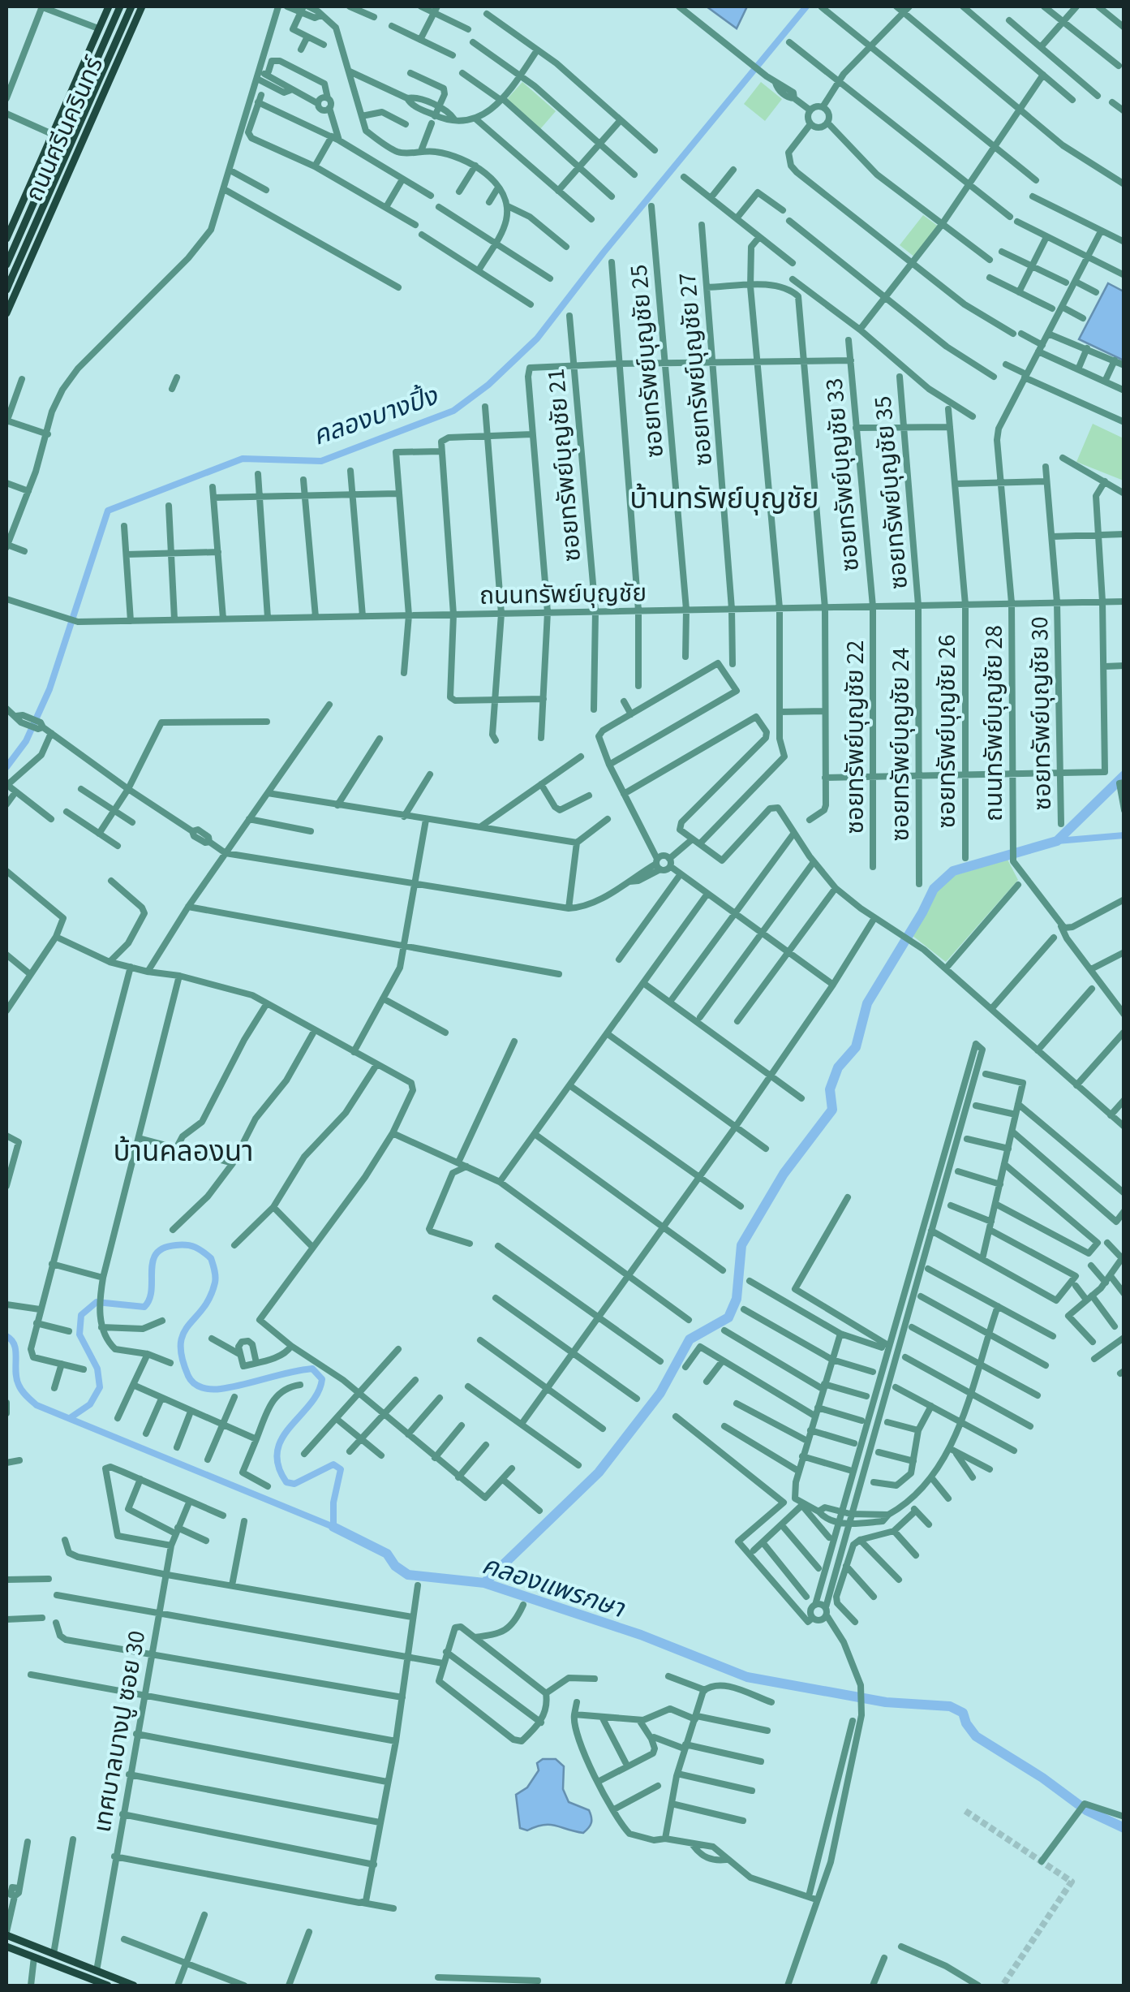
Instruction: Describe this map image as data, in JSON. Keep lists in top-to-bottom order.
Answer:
{
  "streets": {
    "main road": ["ถนนศรีนครินทร์"],
    "street": [
      "ซอยทรัพย์บุญชัย 25",
      "ซอยทรัพย์บุญชัย 27",
      "ซอยทรัพย์บุญชัย 21",
      "ซอยทรัพย์บุญชัย 33",
      "ซอยทรัพย์บุญชัย 35",
      "ถนนทรัพย์บุญชัย",
      "ซอยทรัพย์บุญชัย 30",
      "ถนนทรัพย์บุญชัย 28",
      "ซอยทรัพย์บุญชัย 26",
      "ซอยทรัพย์บุญชัย 22",
      "ซอยทรัพย์บุญชัย 24",
      "เทศบาลบางปู ซอย 30"
    ]
  },
  "crossings": [
    ["ซอยทรัพย์บุญชัย 25", "ถนนทรัพย์บุญชัย"],
    ["ซอยทรัพย์บุญชัย 27", "ถนนทรัพย์บุญชัย"],
    ["ซอยทรัพย์บุญชัย 21", "ถนนทรัพย์บุญชัย"],
    ["ซอยทรัพย์บุญชัย 33", "ถนนทรัพย์บุญชัย"],
    ["ซอยทรัพย์บุญชัย 33", "ซอยทรัพย์บุญชัย 22"],
    ["ซอยทรัพย์บุญชัย 35", "ถนนทรัพย์บุญชัย"],
    ["ซอยทรัพย์บุญชัย 35", "ซอยทรัพย์บุญชัย 24"],
    ["ถนนทรัพย์บุญชัย", "ซอยทรัพย์บุญชัย 30"],
    ["ถนนทรัพย์บุญชัย", "ถนนทรัพย์บุญชัย 28"],
    ["ถนนทรัพย์บุญชัย", "ซอยทรัพย์บุญชัย 26"],
    ["ถนนทรัพย์บุญชัย", "ซอยทรัพย์บุญชัย 22"],
    ["ถนนทรัพย์บุญชัย", "ซอยทรัพย์บุญชัย 24"]
  ],
  "districts": ["บ้านทรัพย์บุญชัย", "บ้านคลองนา"],
  "water": ["คลองบางปิ้ง", "คลองแพรกษา"]
}
